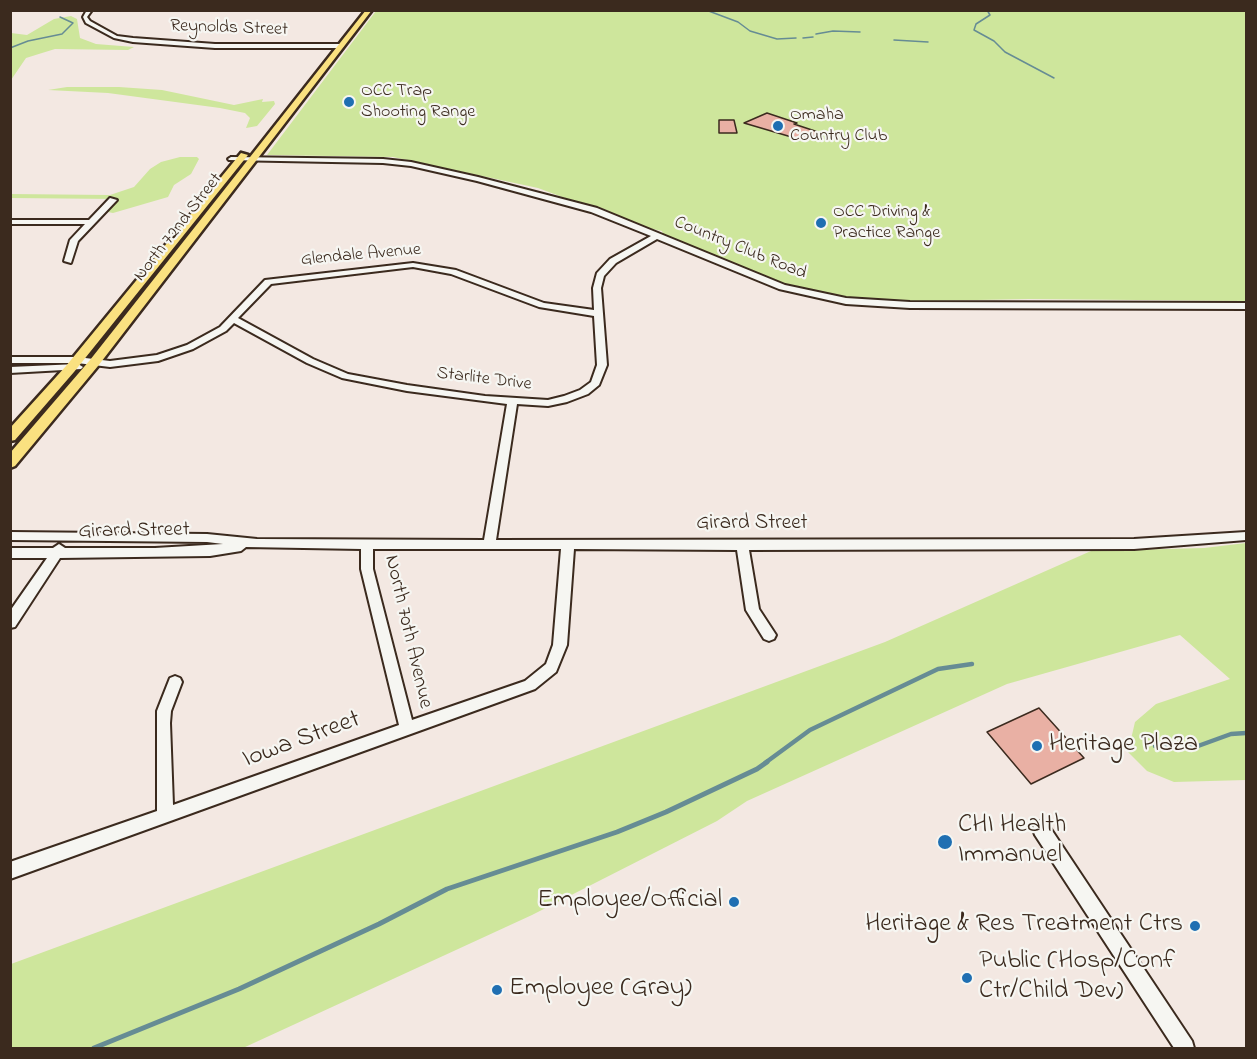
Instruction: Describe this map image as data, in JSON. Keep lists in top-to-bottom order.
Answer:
{
  "streets": {
    "main road": ["North 72nd Street"],
    "street": [
      "Reynolds Street",
      "Country Club Road",
      "Glendale Avenue",
      "Starlite Drive",
      "Girard Street",
      "North 70th Avenue",
      "Iowa Street"
    ]
  },
  "crossings": [
    ["Reynolds Street", "North 72nd Street"],
    ["North 72nd Street", "Country Club Road"],
    ["Country Club Road", "Starlite Drive"],
    ["Glendale Avenue", "Starlite Drive"],
    ["Girard Street", "North 70th Avenue"],
    ["Girard Street", "Iowa Street"],
    ["North 70th Avenue", "Iowa Street"]
  ],
  "places": [
    "OCC Trap Shooting Range",
    "Omaha Country Club",
    "OCC Driving & Practice Range",
    "Heritage Plaza",
    "CHI Health Immanuel",
    "Employee/Official",
    "Heritage & Res Treatment Ctrs",
    "Public (Hosp/Conf Ctr/Child Dev)",
    "Employee (Gray)"
  ]
}
